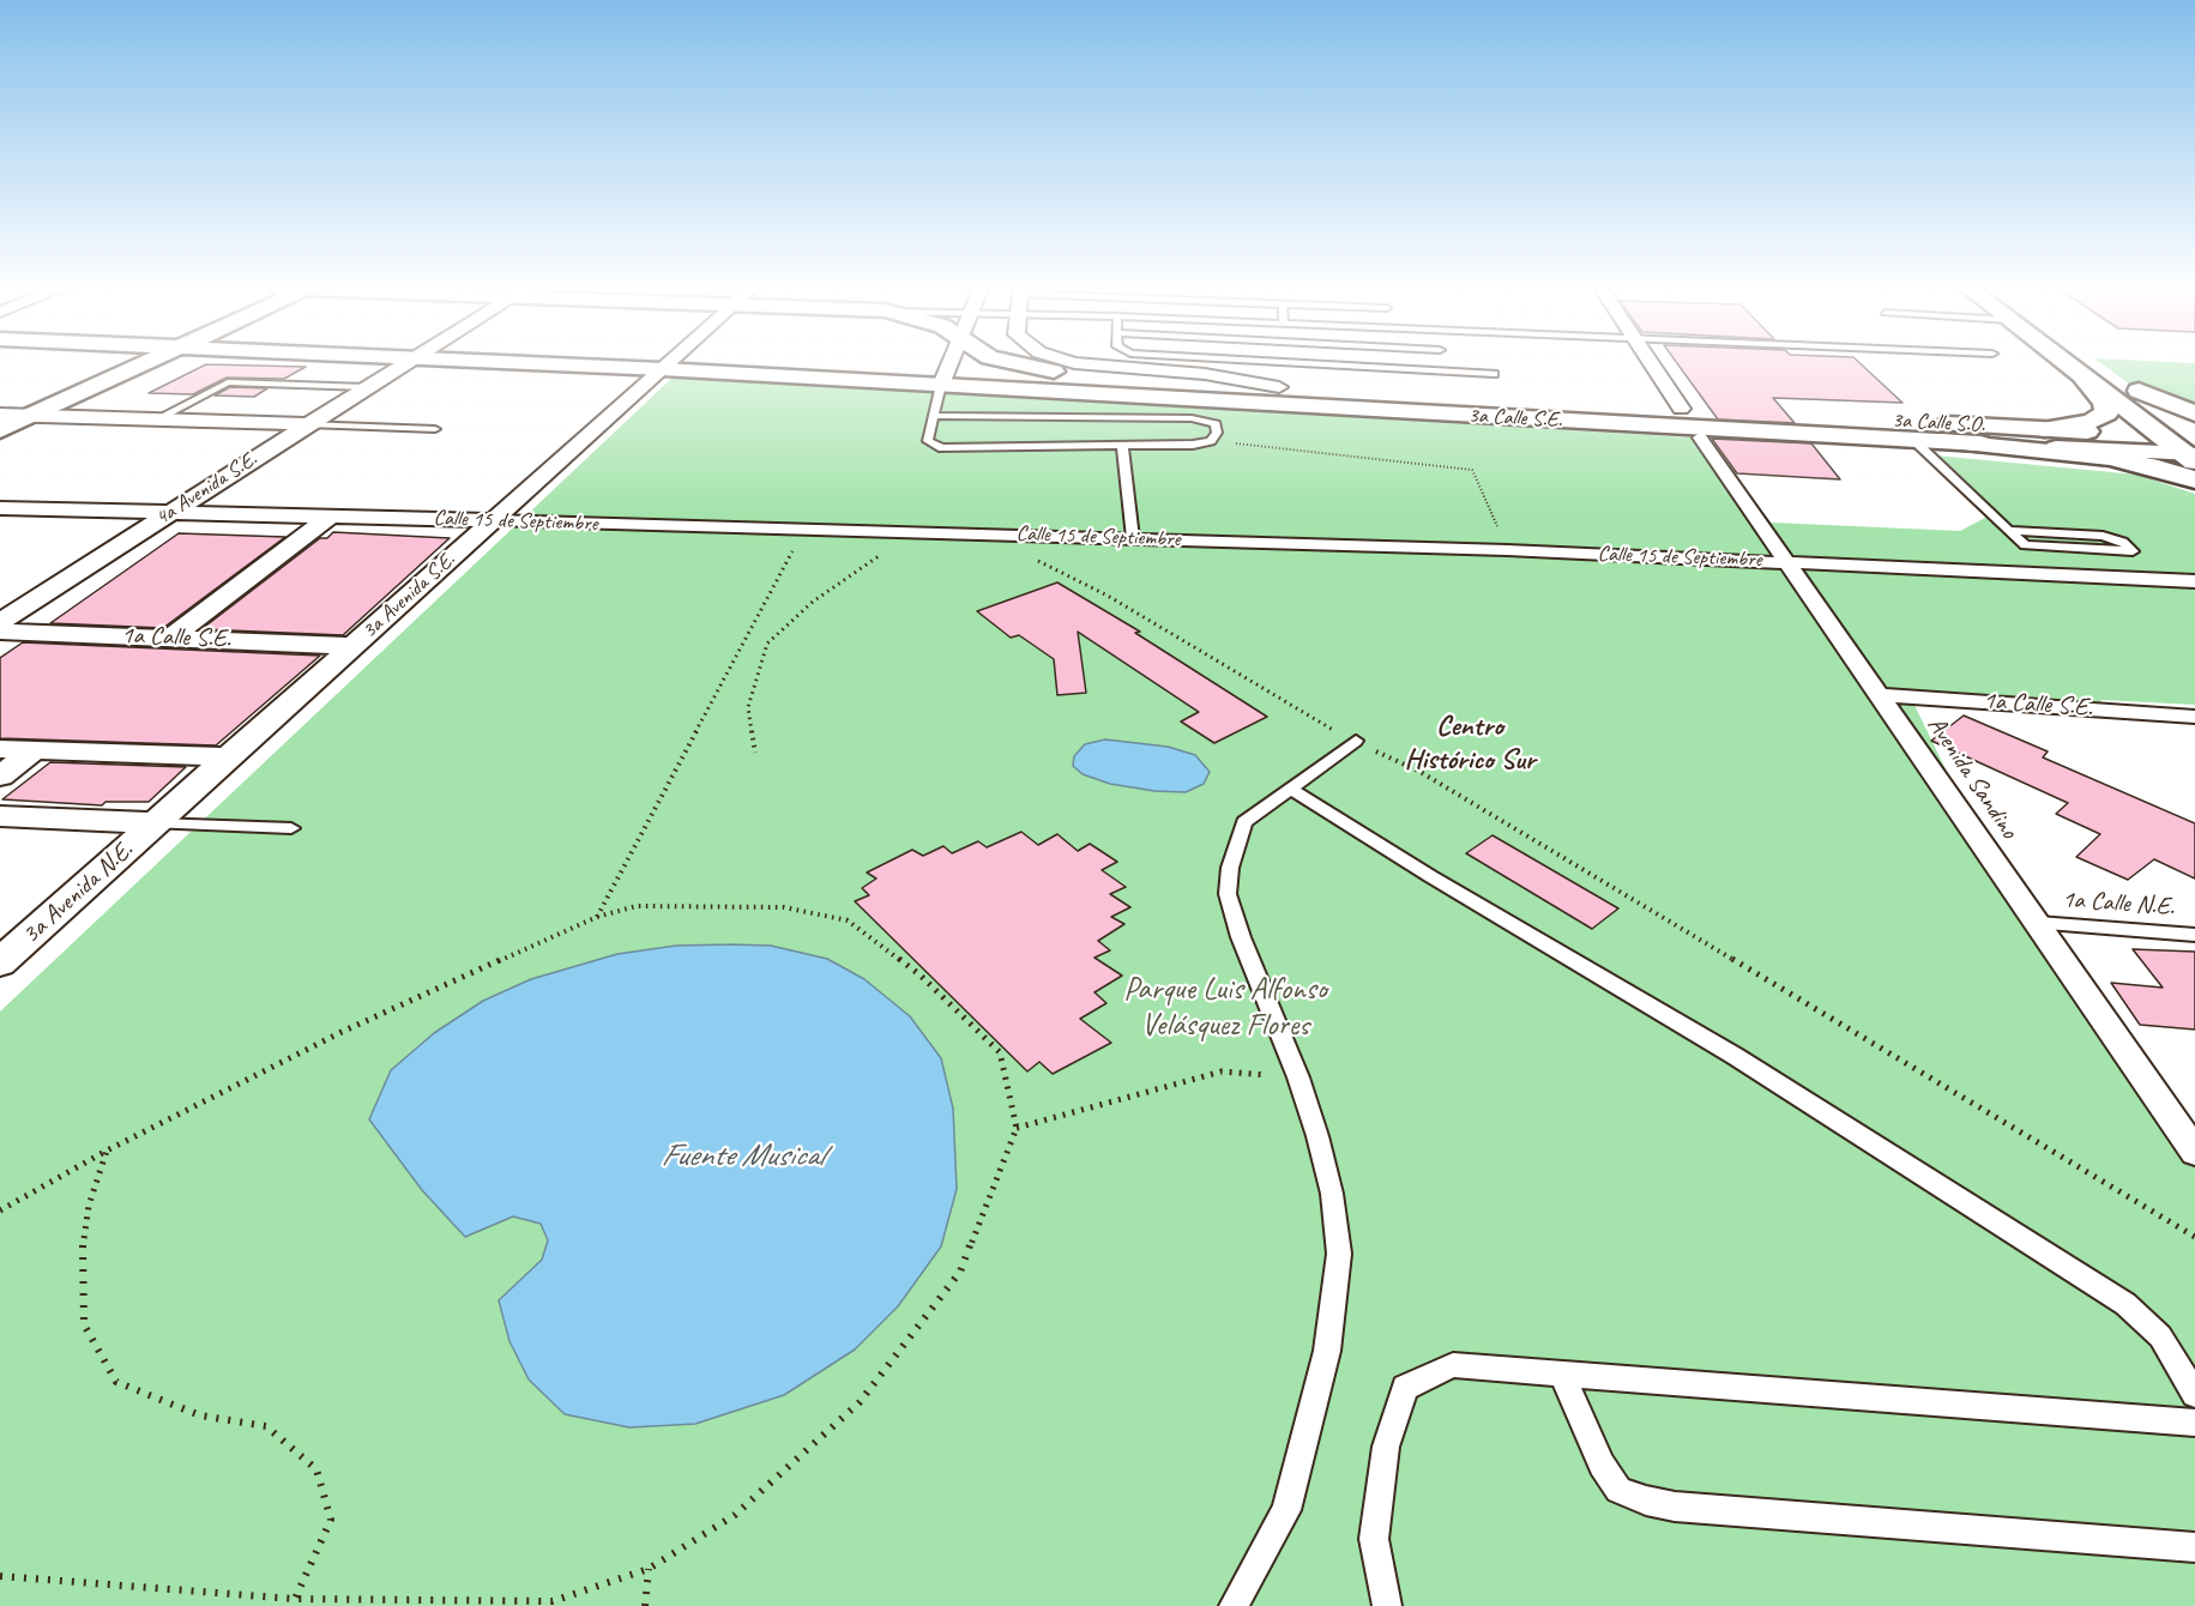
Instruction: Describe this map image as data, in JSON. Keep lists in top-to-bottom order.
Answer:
{
  "streets": {
    "main road": ["3a Calle S.E.", "3a Calle S.O."],
    "street": [
      "4a Avenida S.E.",
      "Calle 15 de Septiembre",
      "3a Avenida S.E.",
      "1a Calle S.E.",
      "Avenida Sandino",
      "3a Avenida N.E."
    ],
    "lane": ["1a Calle N.E."]
  },
  "crossings": [
    ["3a Calle S.E.", "3a Calle S.O."],
    ["3a Calle S.E.", "3a Avenida S.E."],
    ["3a Calle S.E.", "Avenida Sandino"],
    ["3a Calle S.O.", "Avenida Sandino"],
    ["4a Avenida S.E.", "Calle 15 de Septiembre"],
    ["Calle 15 de Septiembre", "3a Avenida S.E."],
    ["Calle 15 de Septiembre", "Avenida Sandino"],
    ["3a Avenida S.E.", "1a Calle S.E."],
    ["3a Avenida S.E.", "3a Avenida N.E."],
    ["1a Calle S.E.", "Avenida Sandino"],
    ["Avenida Sandino", "1a Calle N.E."]
  ],
  "districts": ["Centro Histórico Sur"],
  "water": ["Fuente Musical"],
  "parks": ["Parque Luis Alfonso Velásquez Flores"]
}
